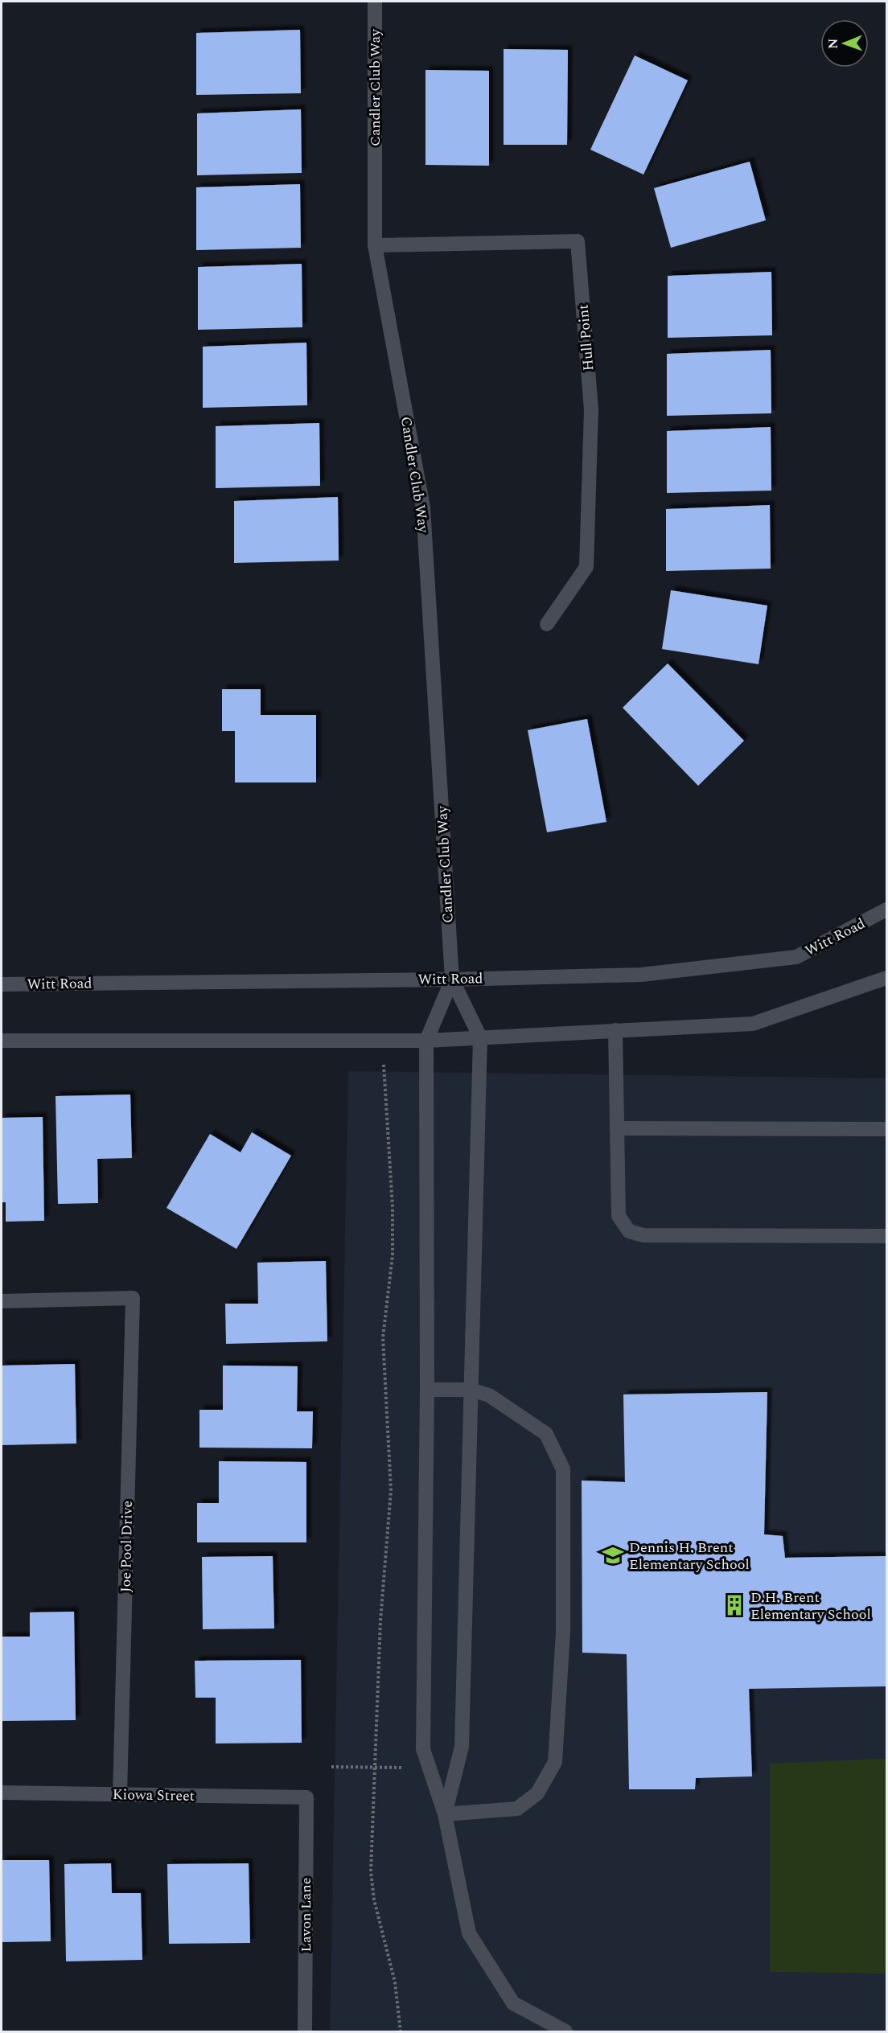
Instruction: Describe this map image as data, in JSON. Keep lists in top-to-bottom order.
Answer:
{
  "streets": {
    "street": [
      "Candler Club Way",
      "Hull Point",
      "Witt Road",
      "Joe Pool Drive",
      "Kiowa Street",
      "Lavon Lane"
    ]
  },
  "crossings": [
    ["Candler Club Way", "Hull Point"],
    ["Candler Club Way", "Witt Road"],
    ["Joe Pool Drive", "Kiowa Street"],
    ["Kiowa Street", "Lavon Lane"]
  ],
  "places": {
    "school or university": ["Dennis H. Brent Elementary School"],
    "building": ["D.H. Brent Elementary School"]
  },
  "north": "left"
}
